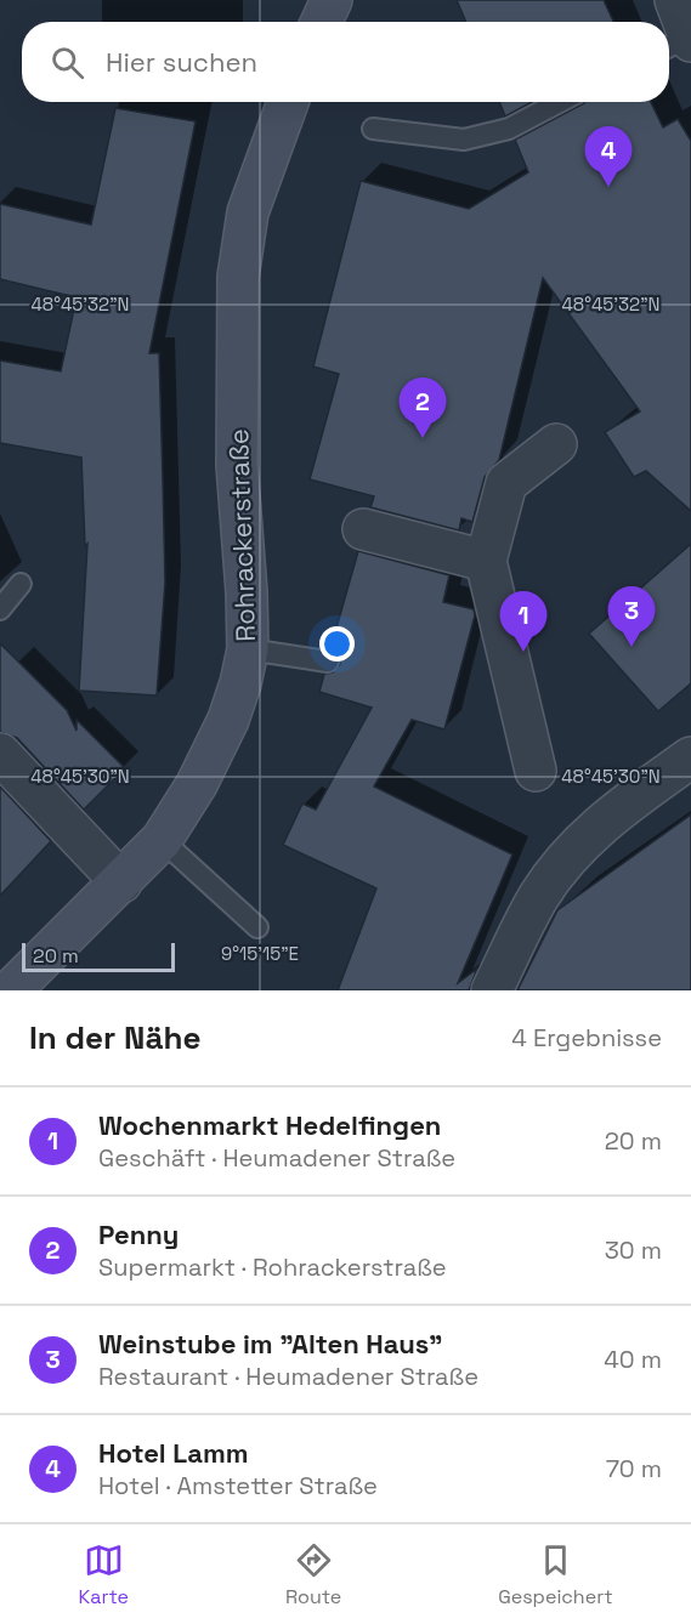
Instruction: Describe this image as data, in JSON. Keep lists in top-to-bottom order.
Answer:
{
  "streets": {
    "main road": ["Rohrackerstraße"]
  },
  "scale_bar": "20 m",
  "page": {
    "search": "Hier suchen",
    "pins": [
      "4",
      "2",
      "3",
      "1"
    ],
    "scale": "20 m",
    "heading": ["In der Nähe", "4 Ergebnisse"],
    "list": [
      {
        "mark": "1",
        "name": "Wochenmarkt Hedelfingen",
        "note": "Geschäft · Heumadener Straße",
        "value": "20 m"
      },
      {
        "mark": "2",
        "name": "Penny",
        "note": "Supermarkt · Rohrackerstraße",
        "value": "30 m"
      },
      {
        "mark": "3",
        "name": "Weinstube im \"Alten Haus\"",
        "note": "Restaurant · Heumadener Straße",
        "value": "40 m"
      },
      {
        "mark": "4",
        "name": "Hotel Lamm",
        "note": "Hotel · Amstetter Straße",
        "value": "70 m"
      }
    ],
    "nav": ["Karte", "Route", "Gespeichert"]
  },
  "coordinates": ["48°45'32\"N", "48°45'30\"N", "9°15'15\"E"]
}
